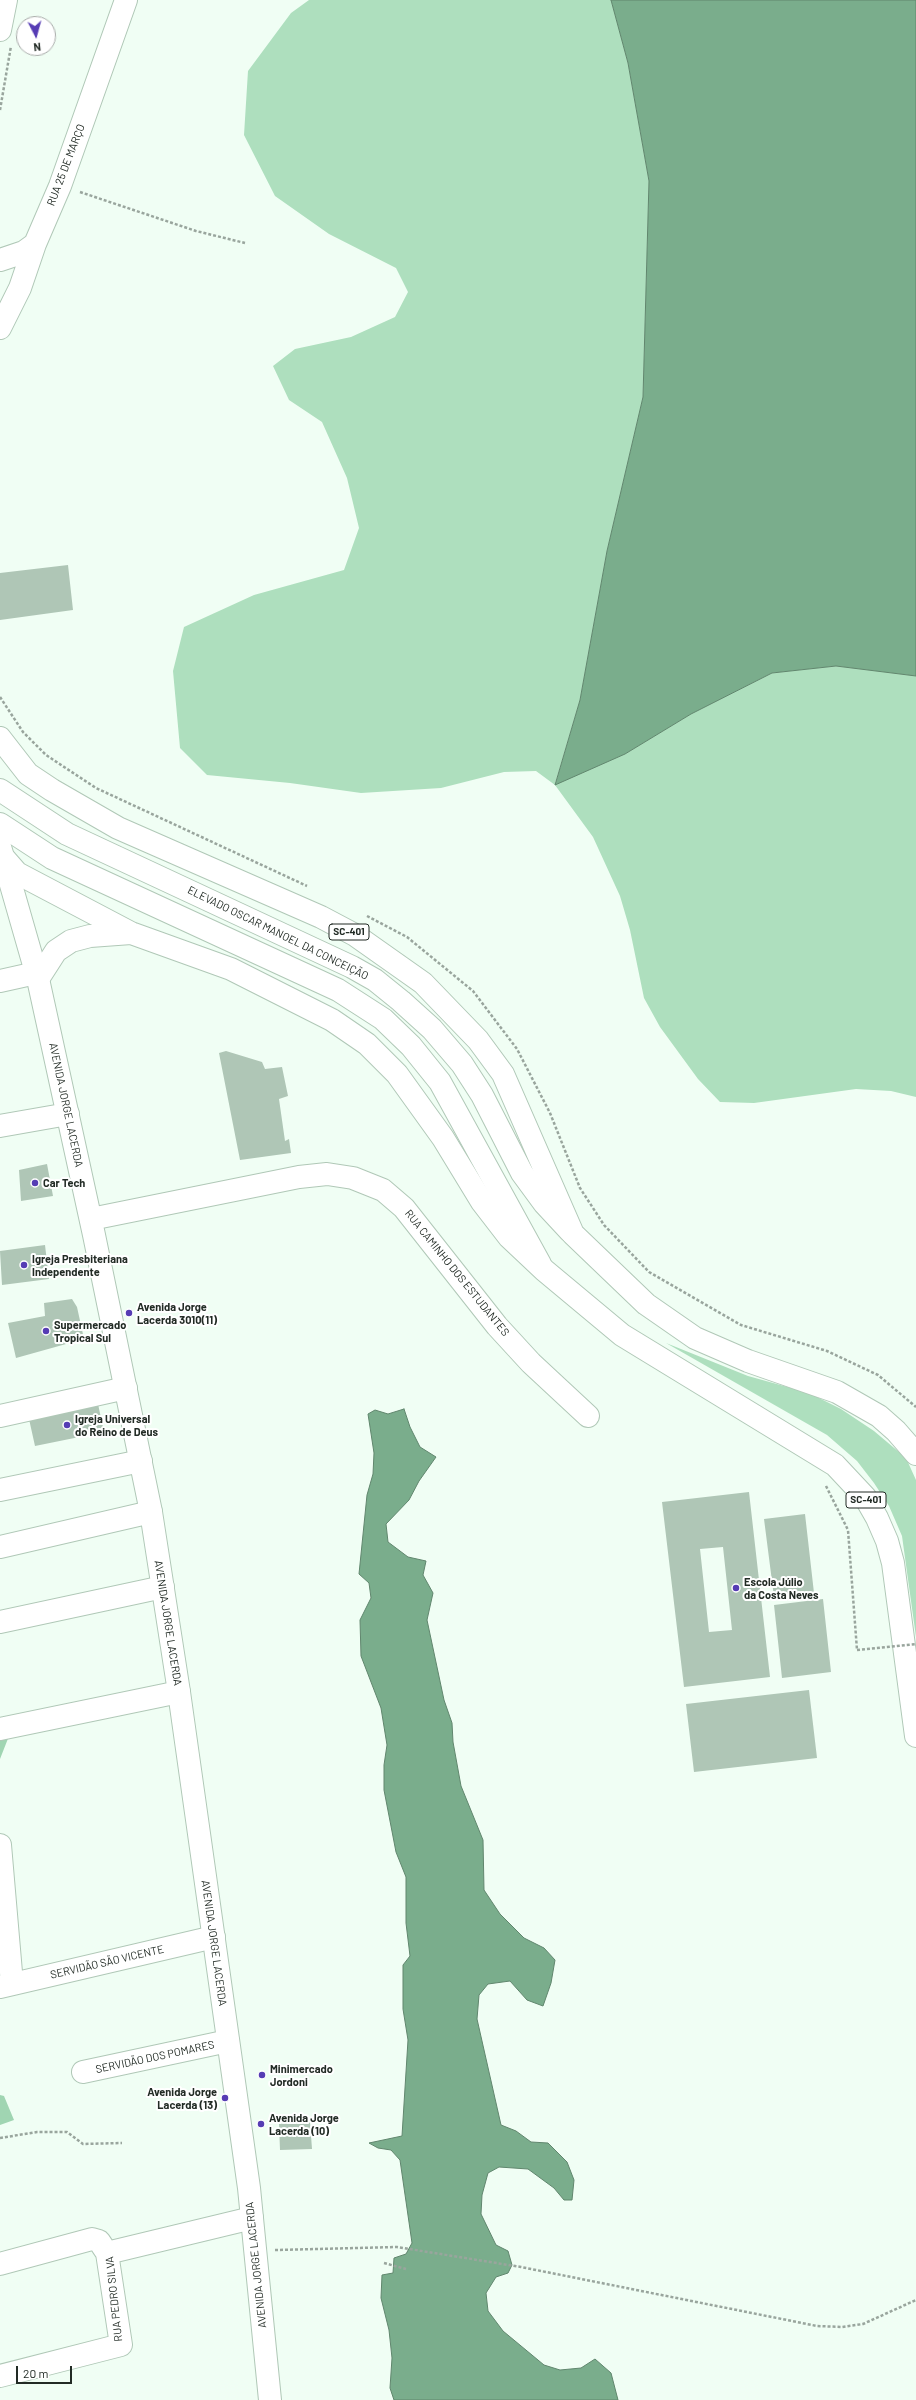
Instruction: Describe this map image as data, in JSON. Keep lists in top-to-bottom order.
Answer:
{
  "streets": {
    "main road": [
      "RUA 25 DE MARÇO",
      "SC-401",
      "ELEVADO OSCAR MANOEL DA CONCEIÇÃO",
      "AVENIDA JORGE LACERDA",
      "RUA CAMINHO DOS ESTUDANTES",
      "SERVIDÃO SÃO VICENTE",
      "SERVIDÃO DOS POMARES",
      "RUA PEDRO SILVA"
    ]
  },
  "crossings": [
    ["SC-401", "ELEVADO OSCAR MANOEL DA CONCEIÇÃO"],
    ["SC-401", "AVENIDA JORGE LACERDA"],
    ["AVENIDA JORGE LACERDA", "RUA CAMINHO DOS ESTUDANTES"],
    ["AVENIDA JORGE LACERDA", "SERVIDÃO SÃO VICENTE"],
    ["AVENIDA JORGE LACERDA", "SERVIDÃO DOS POMARES"],
    ["AVENIDA JORGE LACERDA", "RUA PEDRO SILVA"]
  ],
  "places": [
    "Car Tech",
    "Igreja Presbiteriana Independente",
    "Avenida Jorge Lacerda 3010(11)",
    "Supermercado Tropical Sul",
    "Igreja Universal do Reino de Deus",
    "Escola Júlio da Costa Neves",
    "Minimercado Jordoni",
    "Avenida Jorge Lacerda (13)",
    "Avenida Jorge Lacerda (10)"
  ],
  "scale_bar": "20 m",
  "north": "bottom"
}
